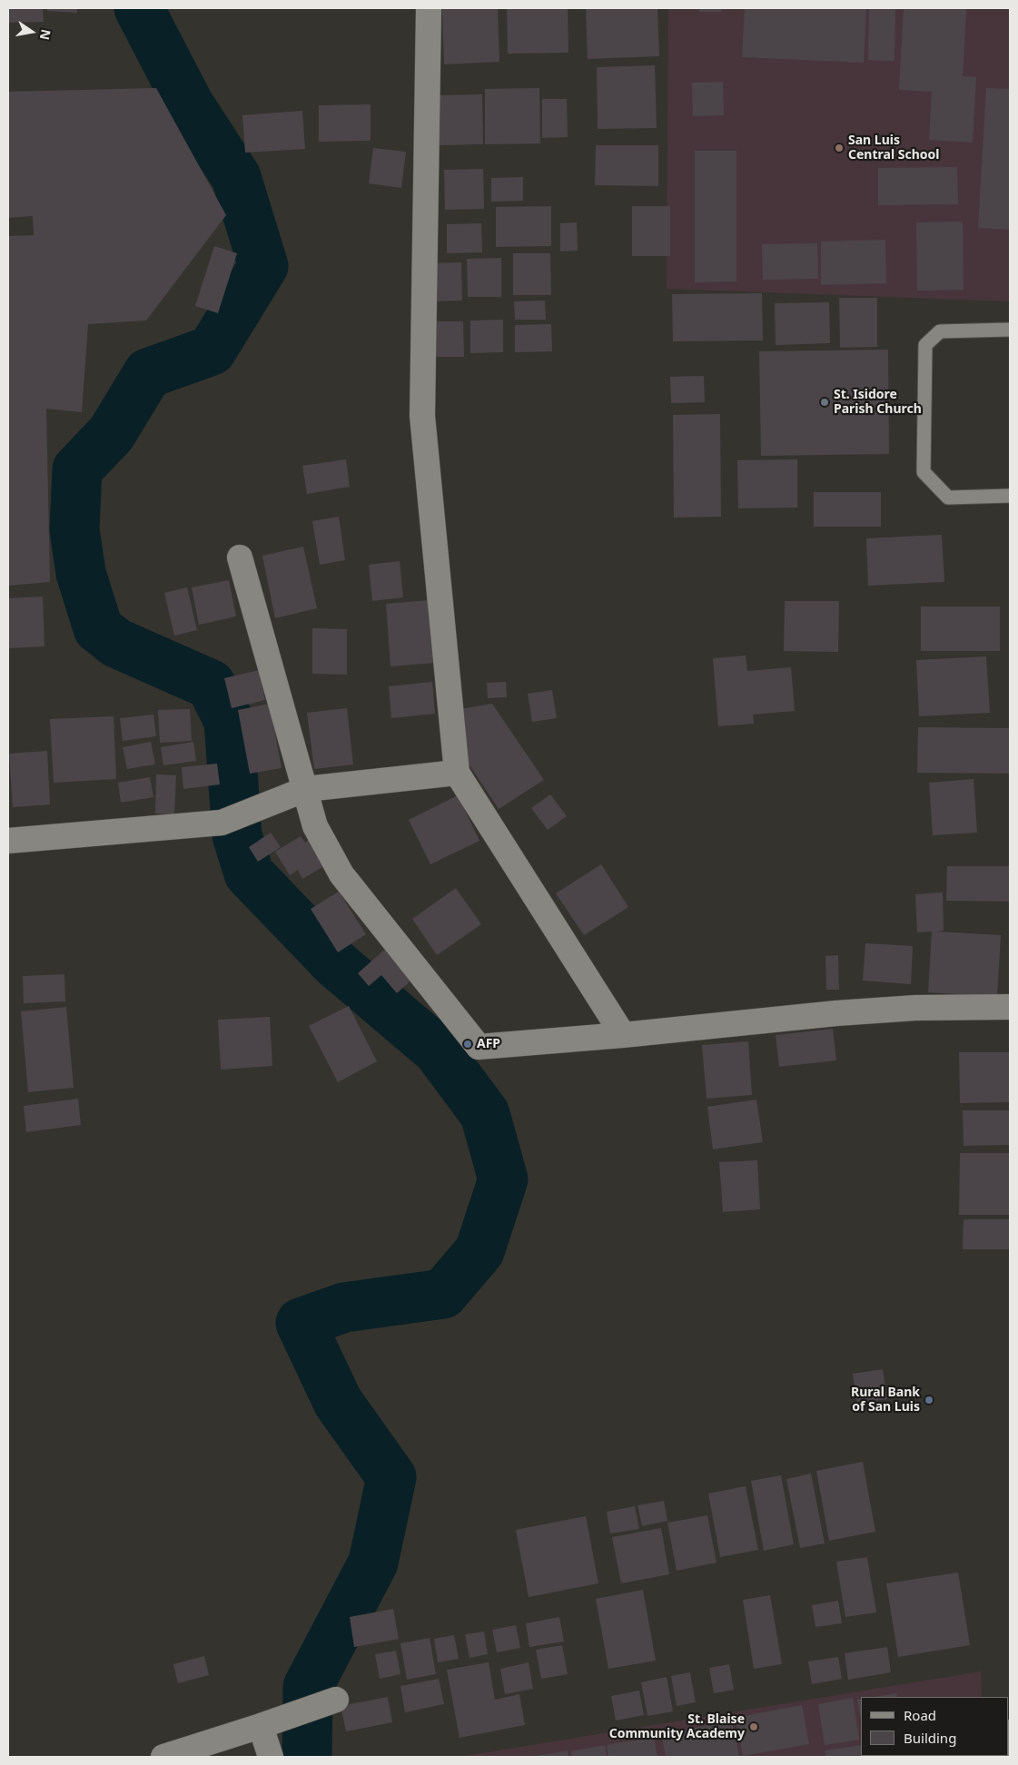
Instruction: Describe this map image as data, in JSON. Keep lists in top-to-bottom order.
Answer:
{
  "places": [
    "San Luis Central School",
    "St. Isidore Parish Church",
    "AFP",
    "Rural Bank of San Luis",
    "St. Blaise Community Academy"
  ],
  "legend": ["Road", "Building"],
  "north": "right"
}
